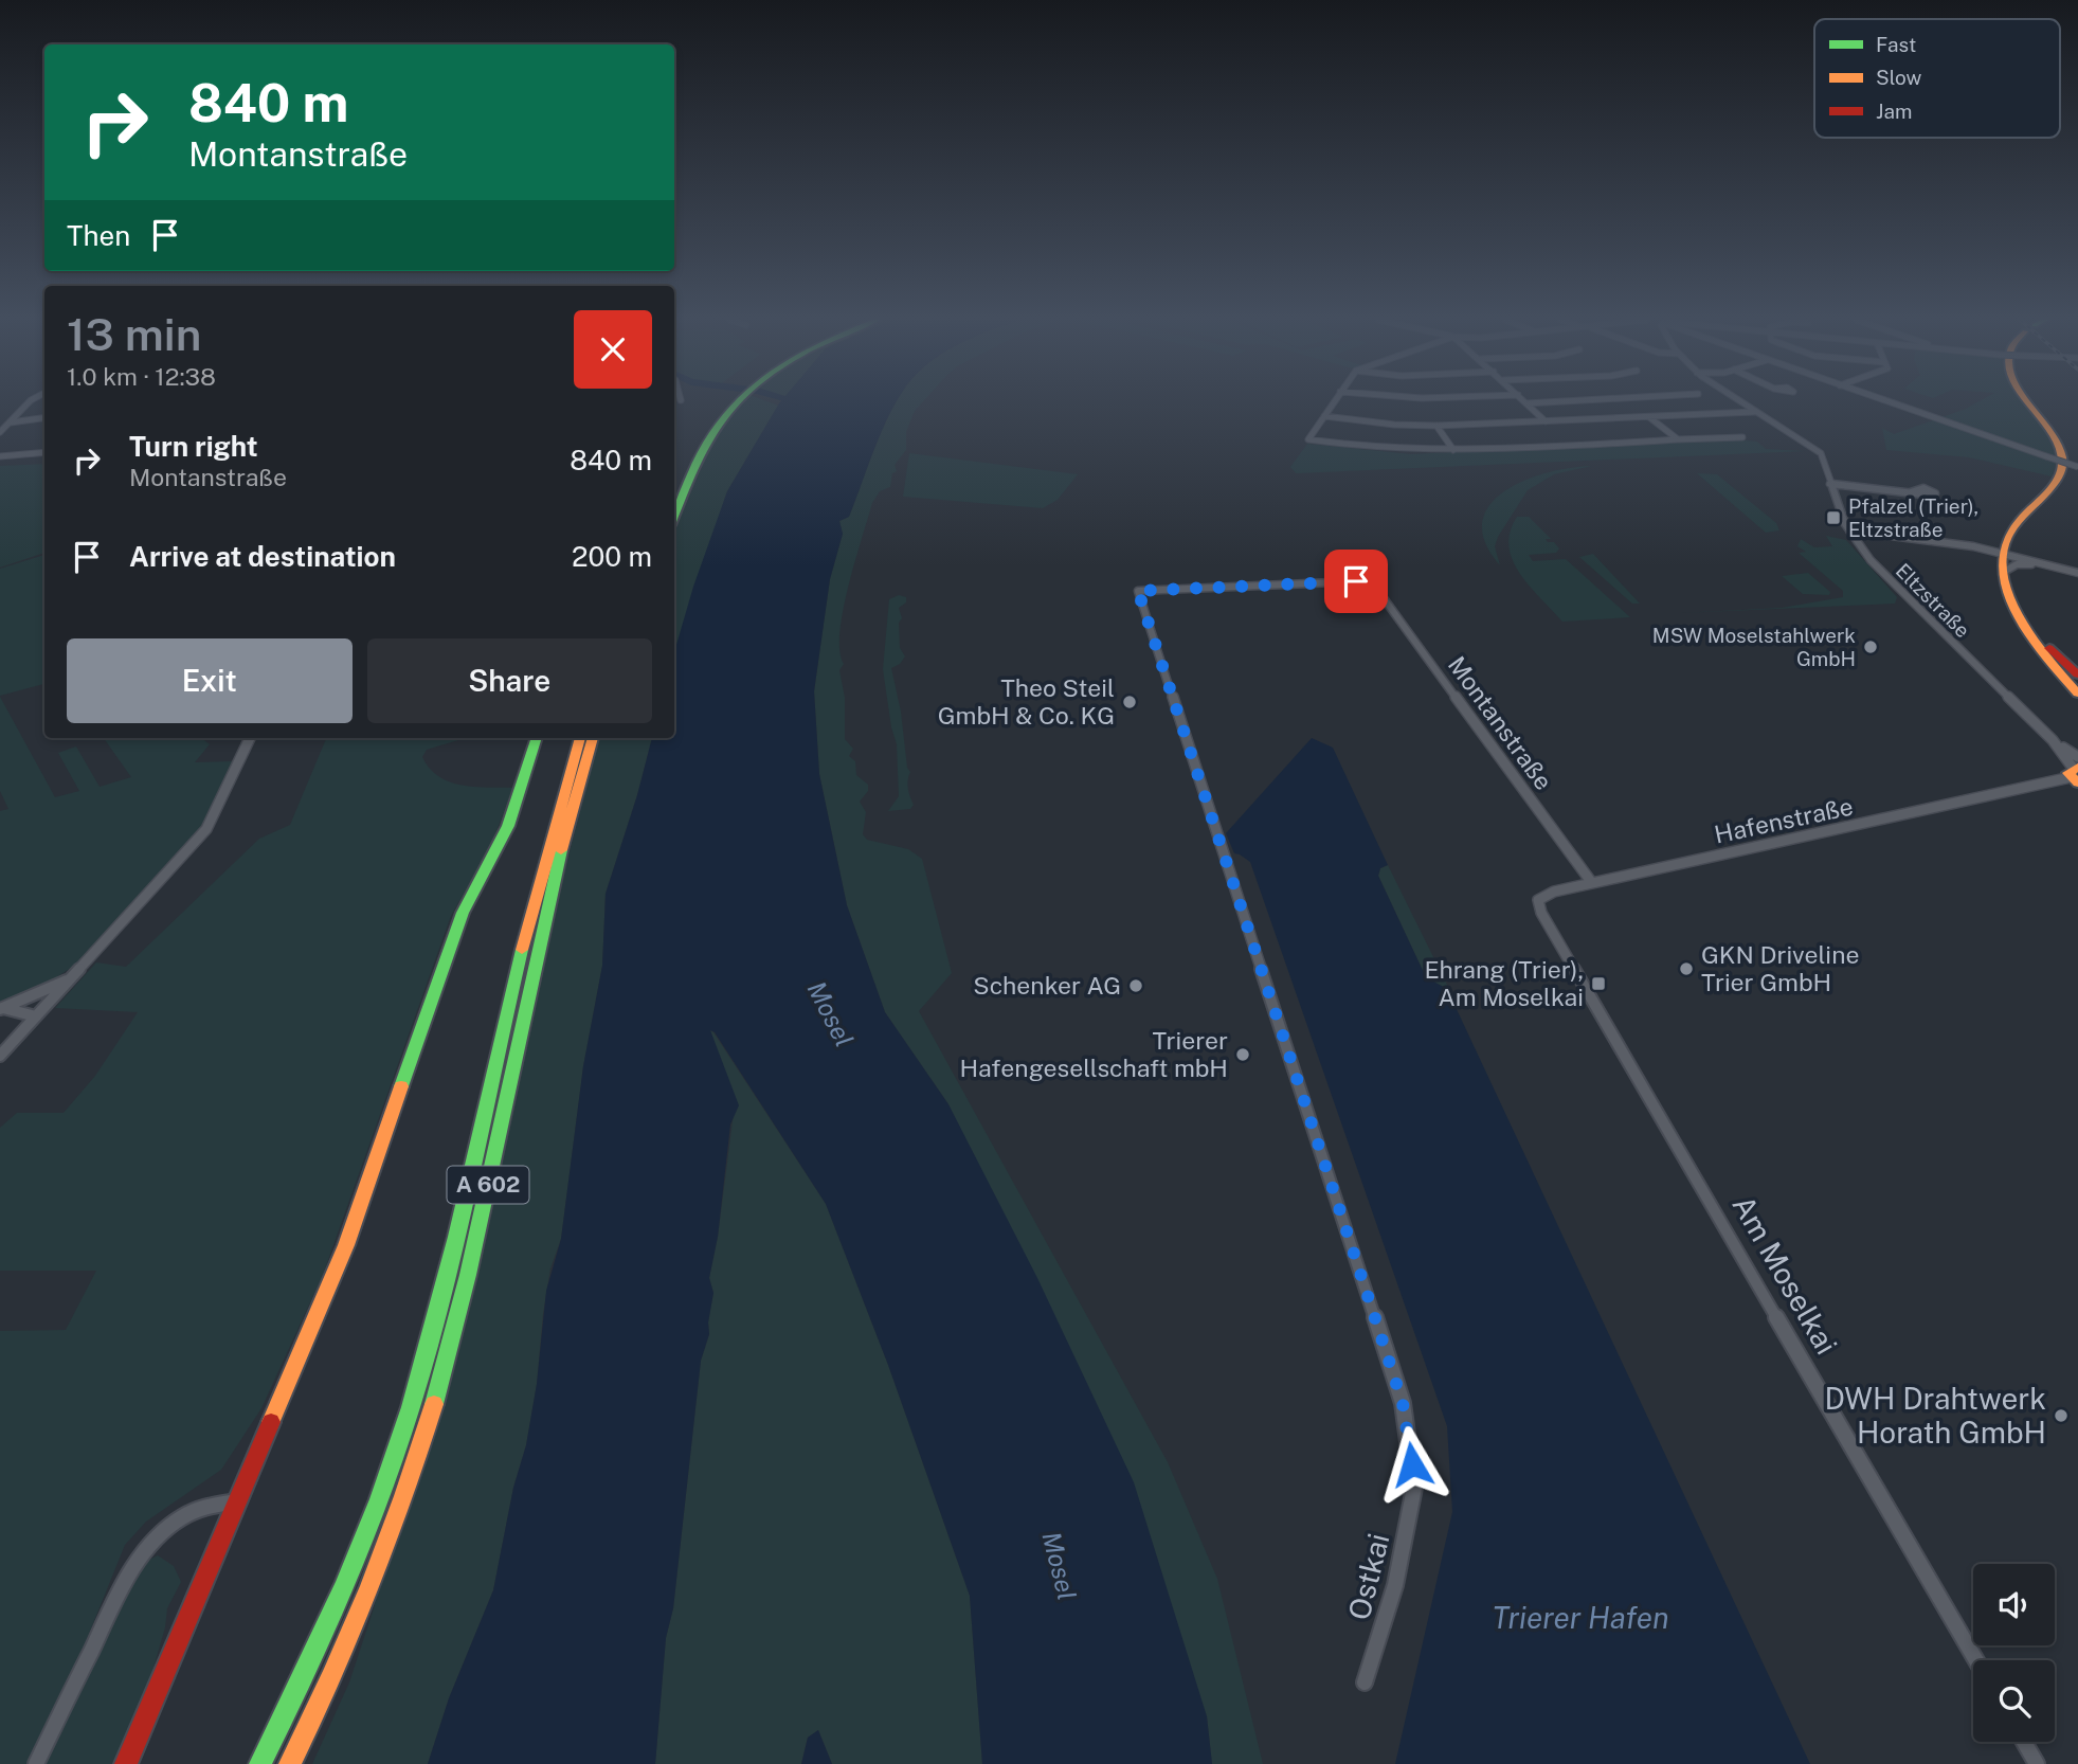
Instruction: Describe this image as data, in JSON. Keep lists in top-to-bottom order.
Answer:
{
  "streets": {
    "main road": ["A 602"],
    "street": [
      "Eltzstraße",
      "Montanstraße",
      "Hafenstraße",
      "Am Moselkai",
      "Ostkai"
    ]
  },
  "crossings": [
    ["Eltzstraße", "Hafenstraße"],
    ["Montanstraße", "Hafenstraße"],
    ["Montanstraße", "Ostkai"],
    ["Hafenstraße", "Am Moselkai"]
  ],
  "water": ["Mosel", "Trierer Hafen"],
  "places": {
    "transit": ["Pfalzel (Trier), Eltzstraße", "Ehrang (Trier), Am Moselkai"],
    "other": [
      "MSW Moselstahlwerk GmbH",
      "Theo Steil GmbH & Co. KG",
      "GKN Driveline Trier GmbH",
      "Schenker AG",
      "Trierer Hafengesellschaft mbH",
      "DWH Drahtwerk Horath GmbH"
    ]
  },
  "legend": ["Fast", "Slow", "Jam"],
  "page": {
    "turn": ["840 m", "Montanstraße"],
    "then": "Then",
    "heading": ["13 min", "1.0 km · 12:38"],
    "list": [
      {
        "name": "Turn right",
        "note": "Montanstraße",
        "value": "840 m"
      },
      {
        "name": "Arrive at destination",
        "value": "200 m"
      }
    ],
    "buttons": ["Exit", "Share"]
  }
}
